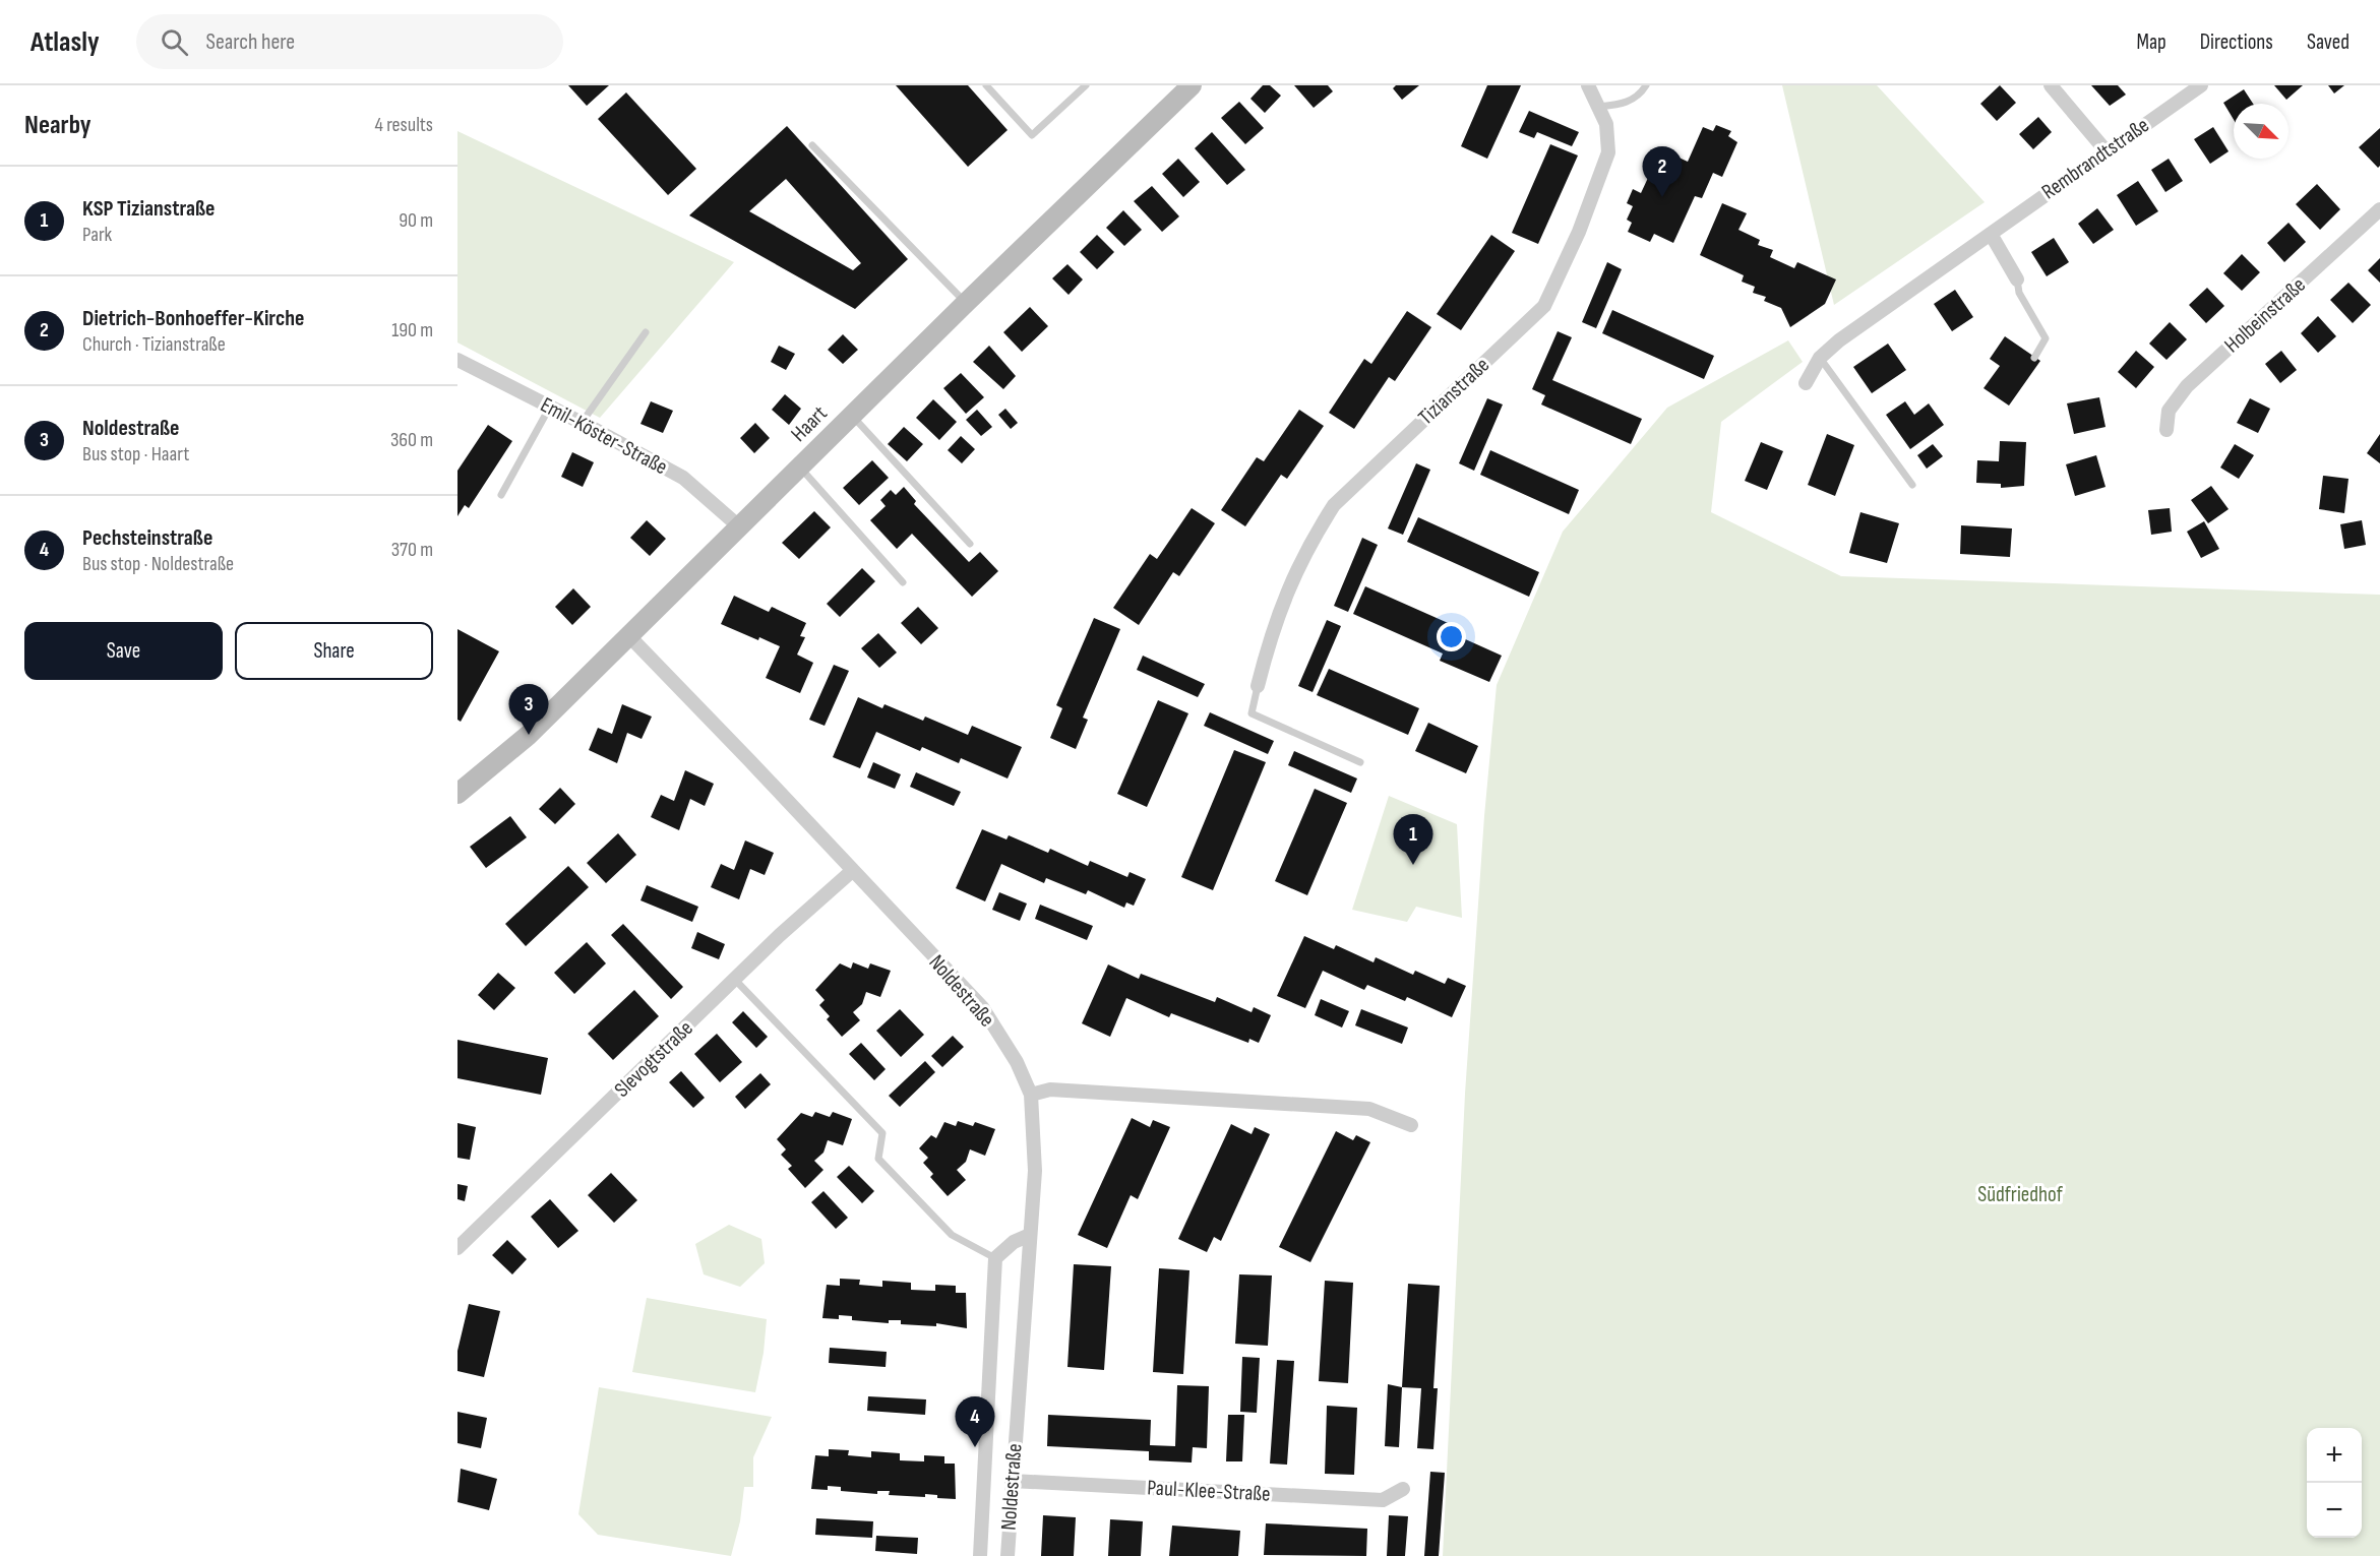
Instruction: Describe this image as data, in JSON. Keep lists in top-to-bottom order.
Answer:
{
  "streets": {
    "main road": ["Haart"],
    "street": [
      "Rembrandtstraße",
      "Holbeinstraße",
      "Tizianstraße",
      "Emil-Köster-Straße",
      "Noldestraße",
      "Slevogtstraße",
      "Paul-Klee-Straße"
    ]
  },
  "crossings": [
    ["Haart", "Emil-Köster-Straße"],
    ["Haart", "Noldestraße"],
    ["Noldestraße", "Slevogtstraße"],
    ["Noldestraße", "Paul-Klee-Straße"]
  ],
  "parks": ["Südfriedhof"],
  "north": "bottom right",
  "page": {
    "header": "Atlasly",
    "search": "Search here",
    "nav": ["Map", "Directions", "Saved"],
    "heading": ["Nearby", "4 results"],
    "pins": [
      "2",
      "3",
      "1",
      "4"
    ],
    "list": [
      {
        "mark": "1",
        "name": "KSP Tizianstraße",
        "note": "Park",
        "value": "90 m"
      },
      {
        "mark": "2",
        "name": "Dietrich-Bonhoeffer-Kirche",
        "note": "Church · Tizianstraße",
        "value": "190 m"
      },
      {
        "mark": "3",
        "name": "Noldestraße",
        "note": "Bus stop · Haart",
        "value": "360 m"
      },
      {
        "mark": "4",
        "name": "Pechsteinstraße",
        "note": "Bus stop · Noldestraße",
        "value": "370 m"
      }
    ],
    "buttons": ["Save", "Share"],
    "map_buttons": ["+", "−"]
  }
}
